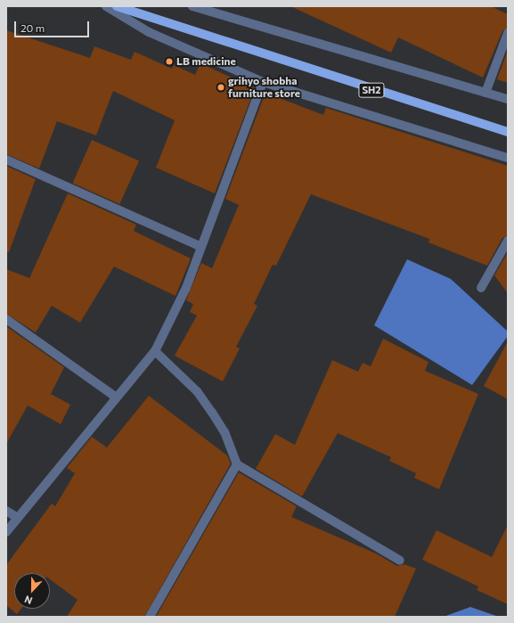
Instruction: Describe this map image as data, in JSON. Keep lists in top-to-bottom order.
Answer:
{
  "streets": {
    "main road": ["SH2"]
  },
  "places": ["LB medicine", "grihyo shobha furniture store"],
  "scale_bar": "20 m",
  "north": "bottom"
}
